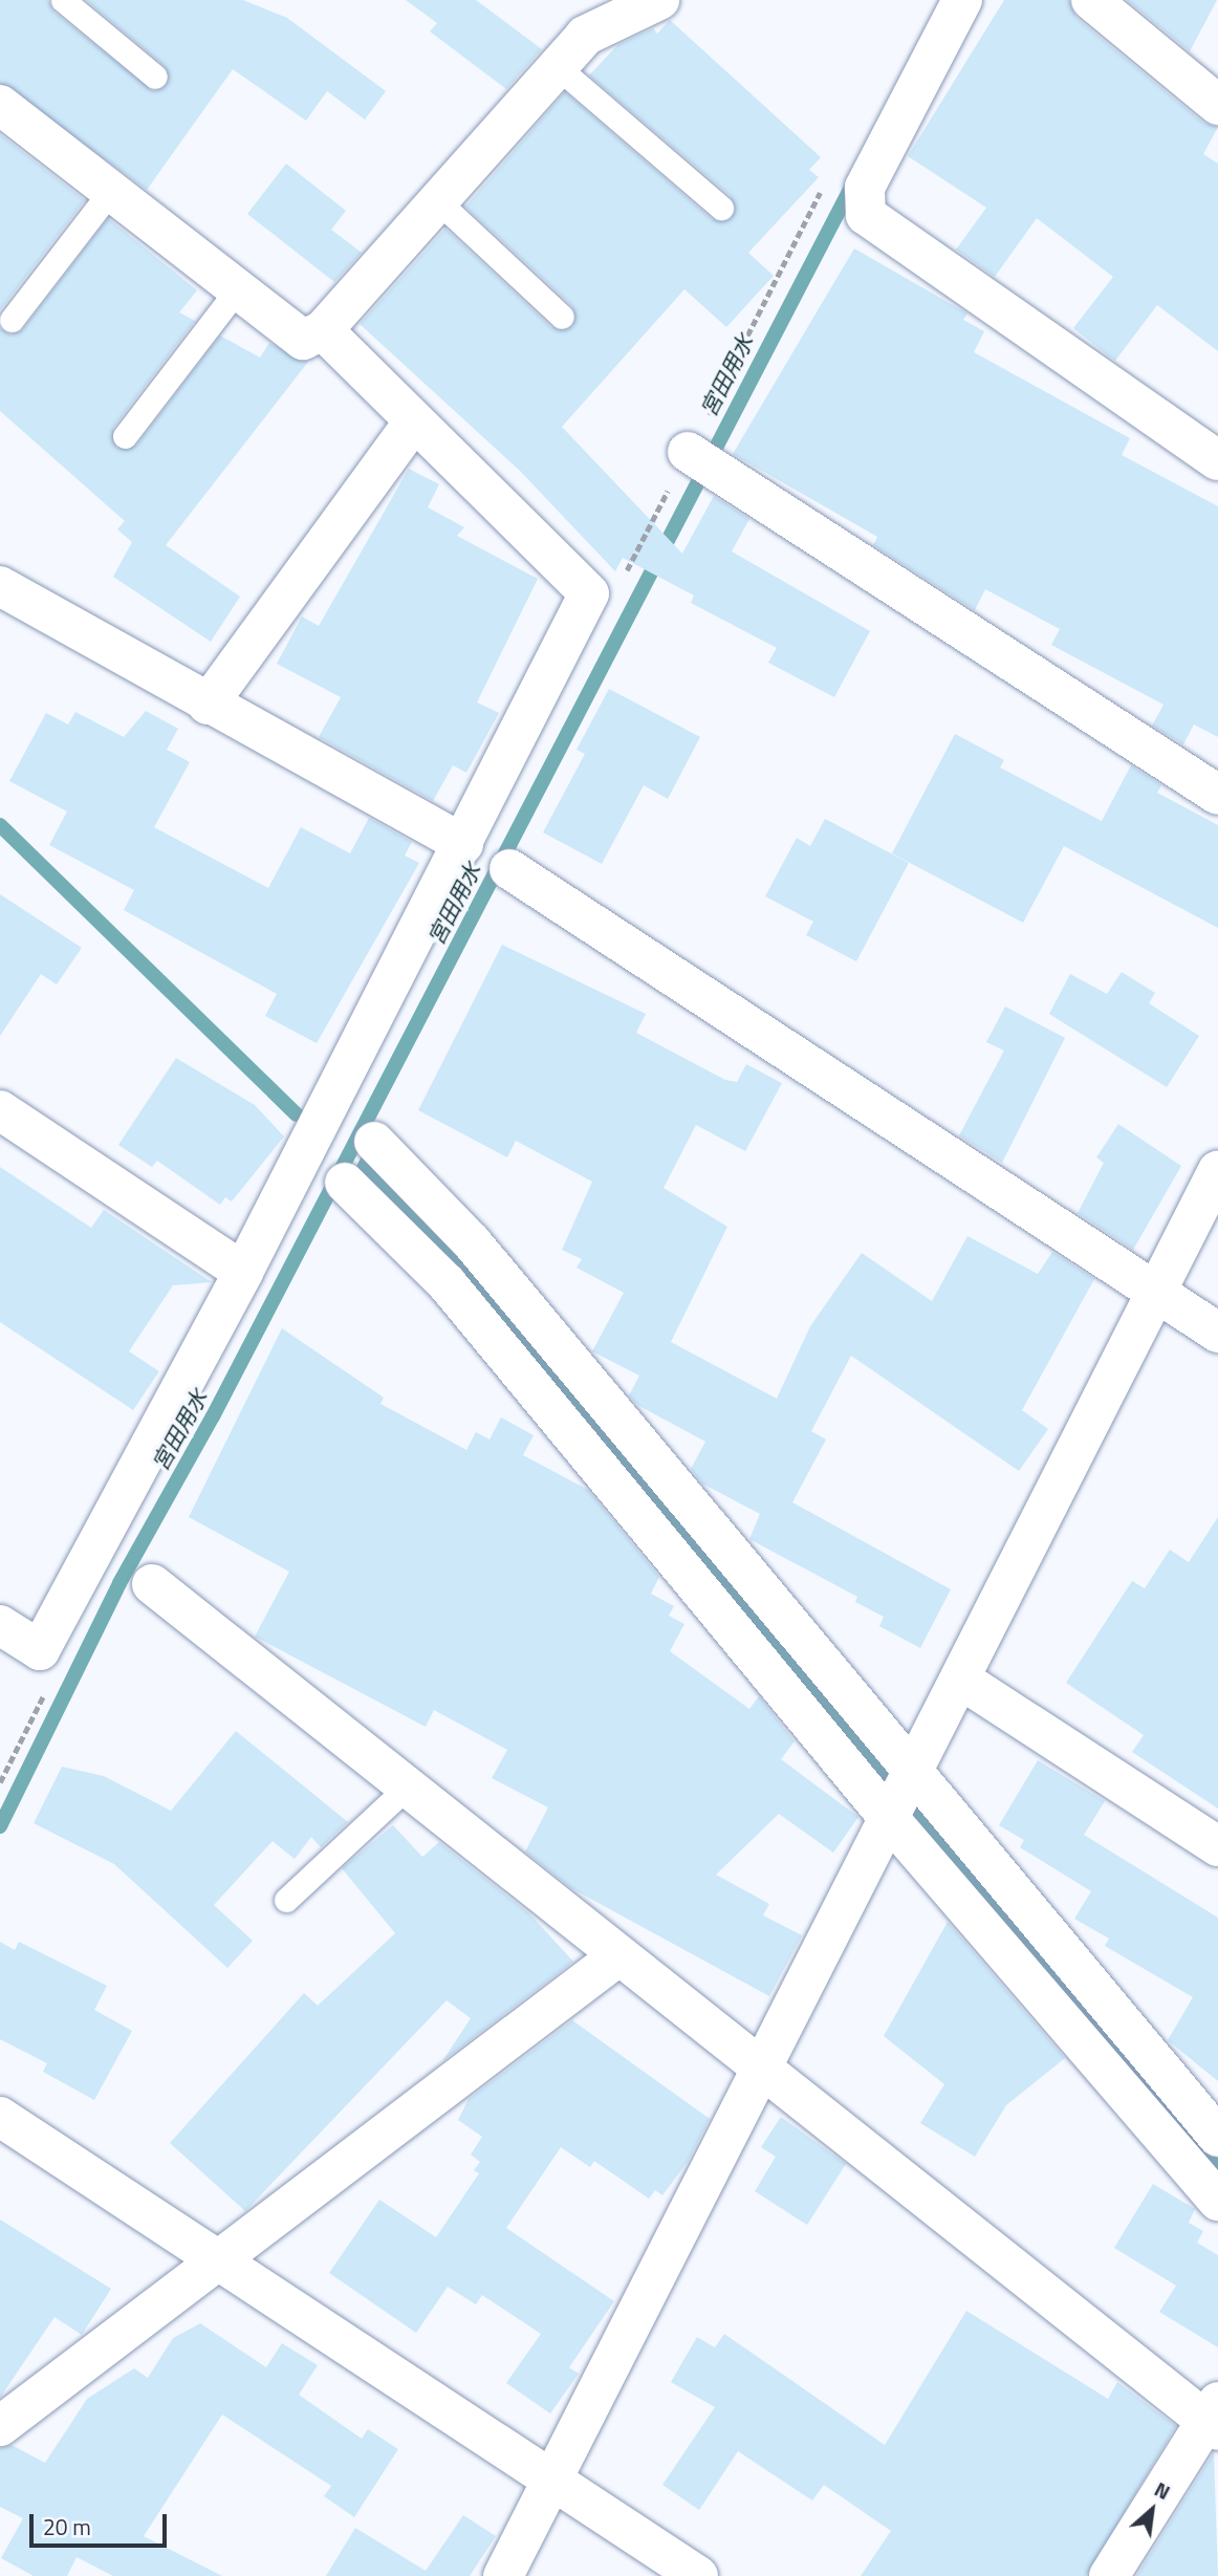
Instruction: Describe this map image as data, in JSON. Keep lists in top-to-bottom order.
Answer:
{
  "water": ["宮田用水"],
  "scale_bar": "20 m",
  "north": "top right"
}
